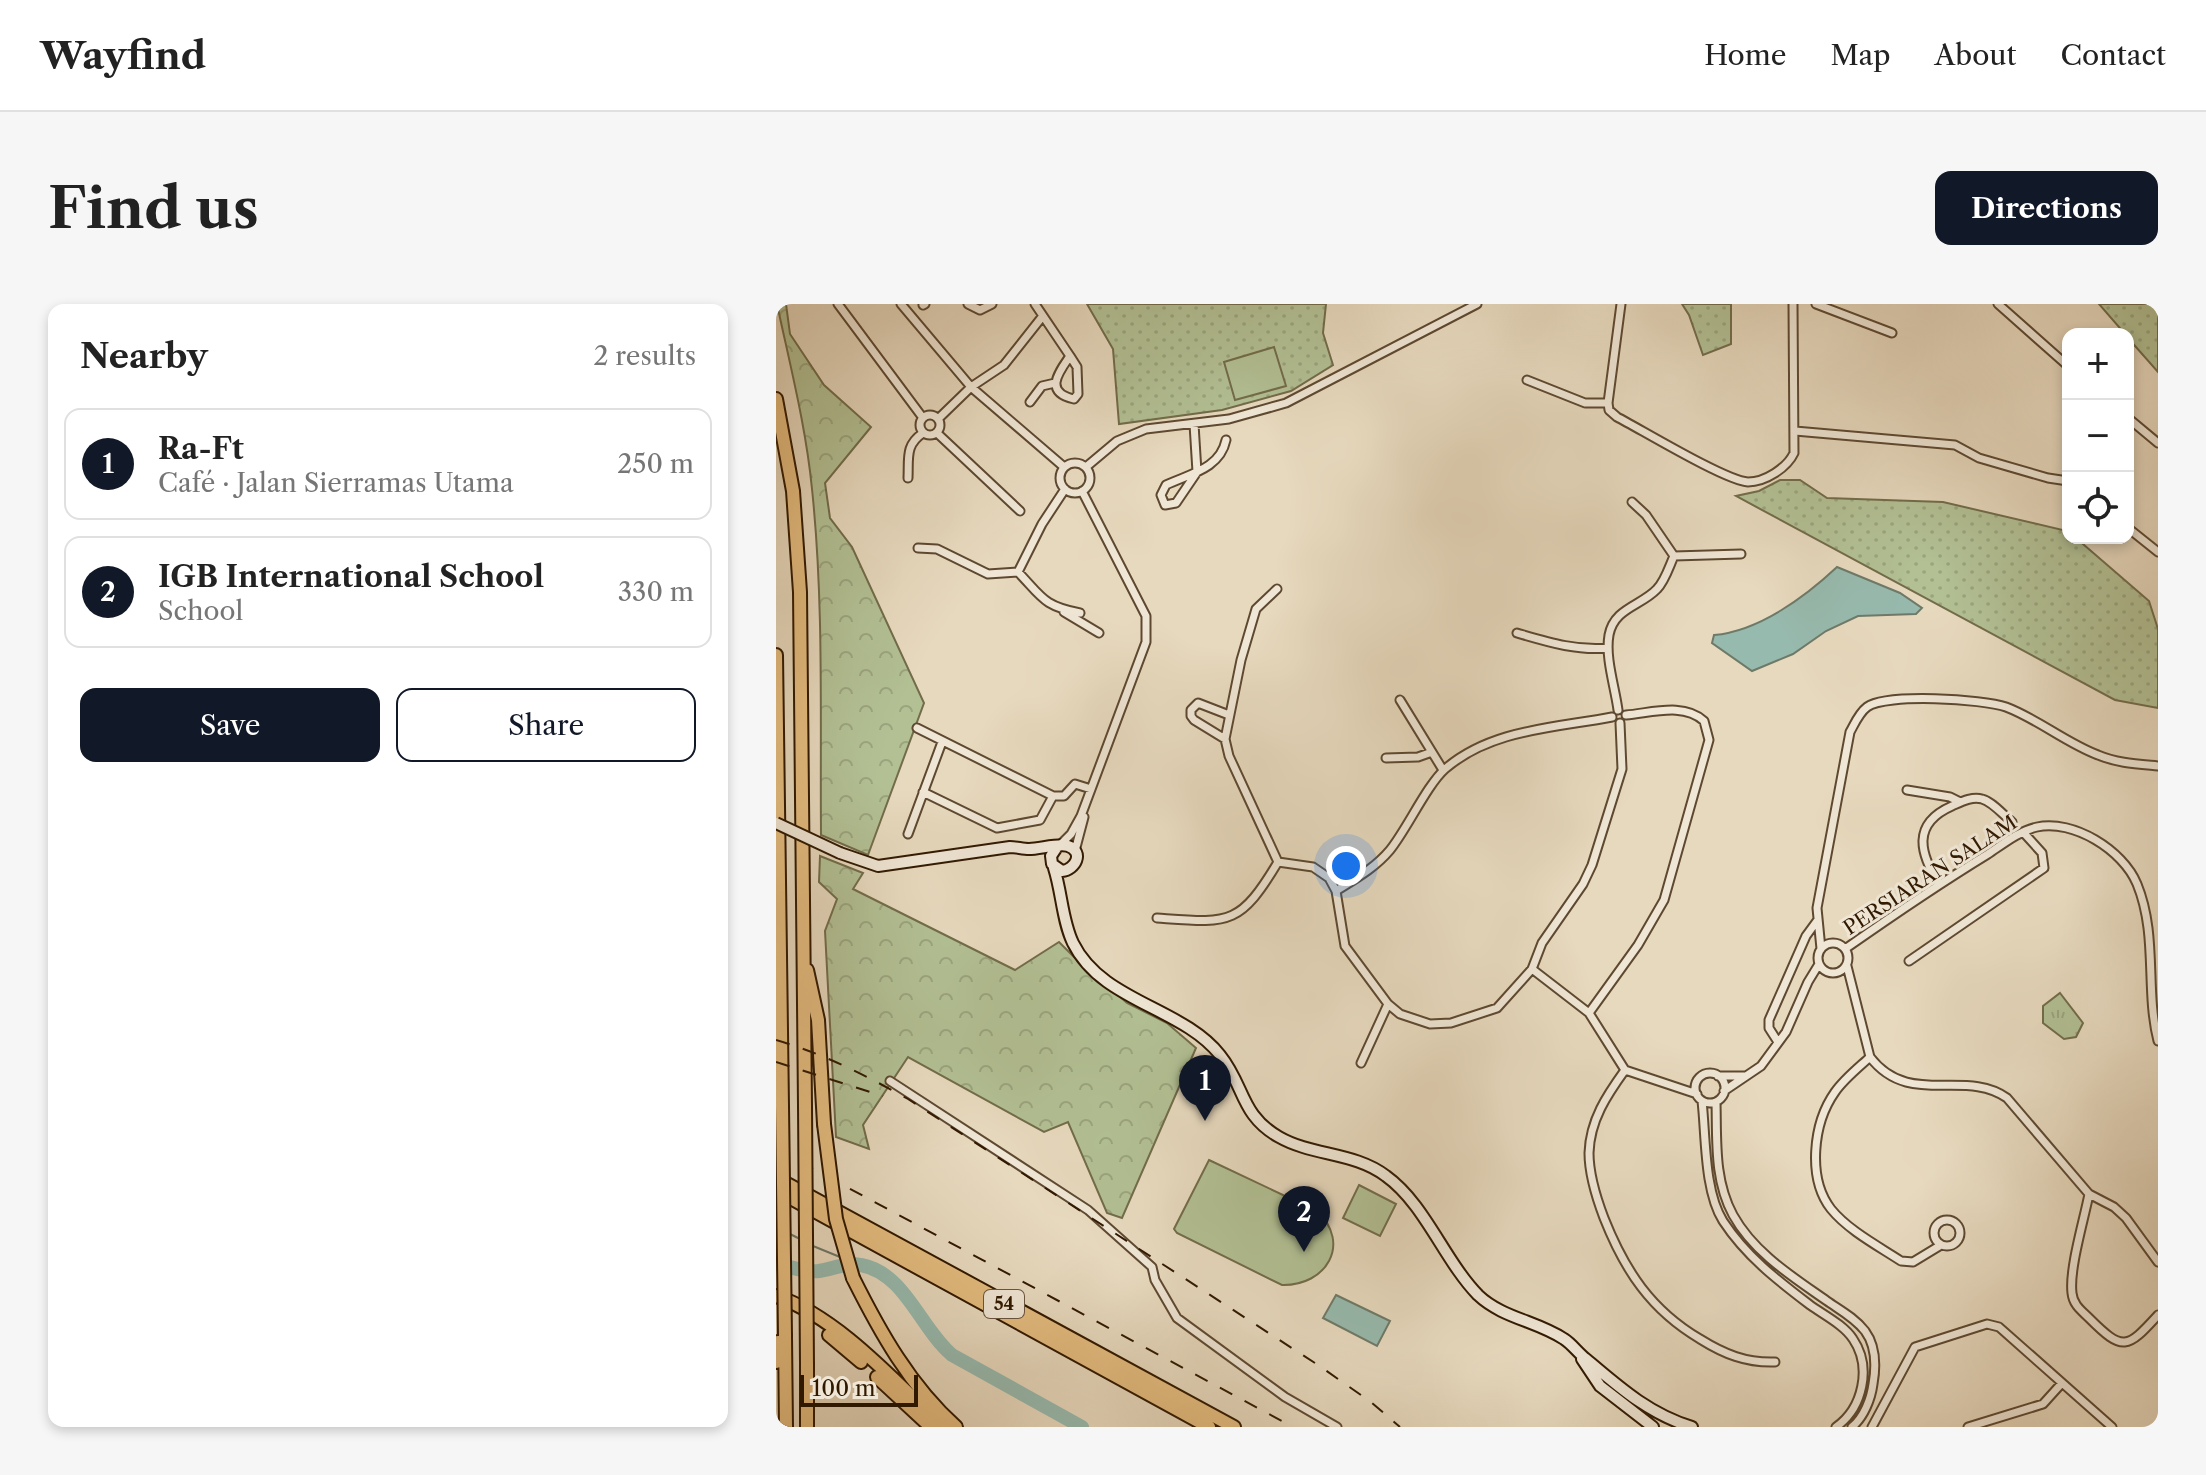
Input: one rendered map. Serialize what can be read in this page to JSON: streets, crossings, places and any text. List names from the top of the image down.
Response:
{
  "streets": {
    "highway": ["54"],
    "street": ["PERSIARAN SALAM"]
  },
  "scale_bar": "100 m",
  "page": {
    "header": "Wayfind",
    "nav": [
      "Home",
      "Map",
      "About",
      "Contact"
    ],
    "buttons": [
      "Directions",
      ["Save", "Share"]
    ],
    "title": "Find us",
    "heading": ["Nearby", "2 results"],
    "map_buttons": ["+", "−"],
    "list": [
      {
        "mark": "1",
        "name": "Ra-Ft",
        "note": "Café · Jalan Sierramas Utama",
        "value": "250 m"
      },
      {
        "mark": "2",
        "name": "IGB International School",
        "note": "School",
        "value": "330 m"
      }
    ],
    "pins": ["1", "2"],
    "scale": "100 m"
  }
}
